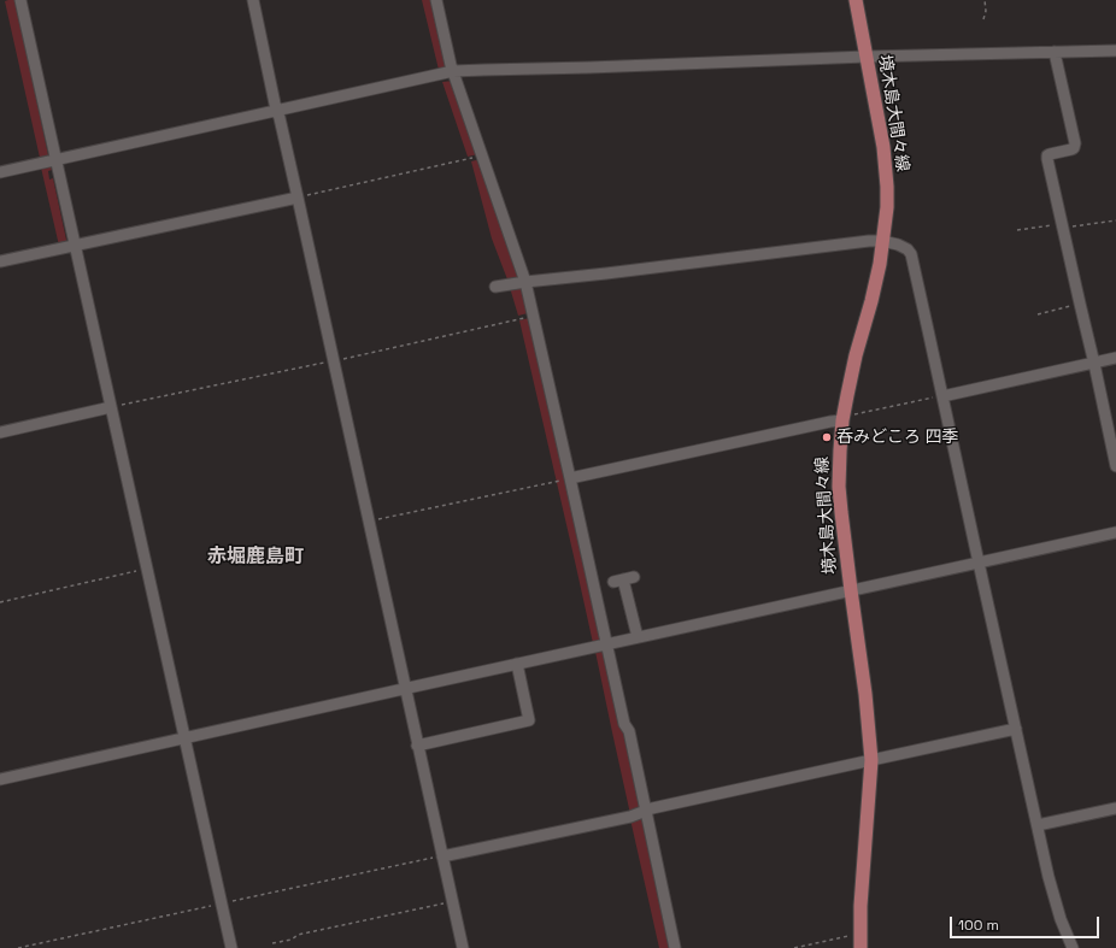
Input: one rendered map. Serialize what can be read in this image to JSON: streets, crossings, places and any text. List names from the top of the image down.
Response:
{
  "streets": {
    "main road": ["境木島大間々線"]
  },
  "districts": ["赤堀鹿島町"],
  "places": ["呑みどころ 四季"],
  "scale_bar": "100 m"
}
